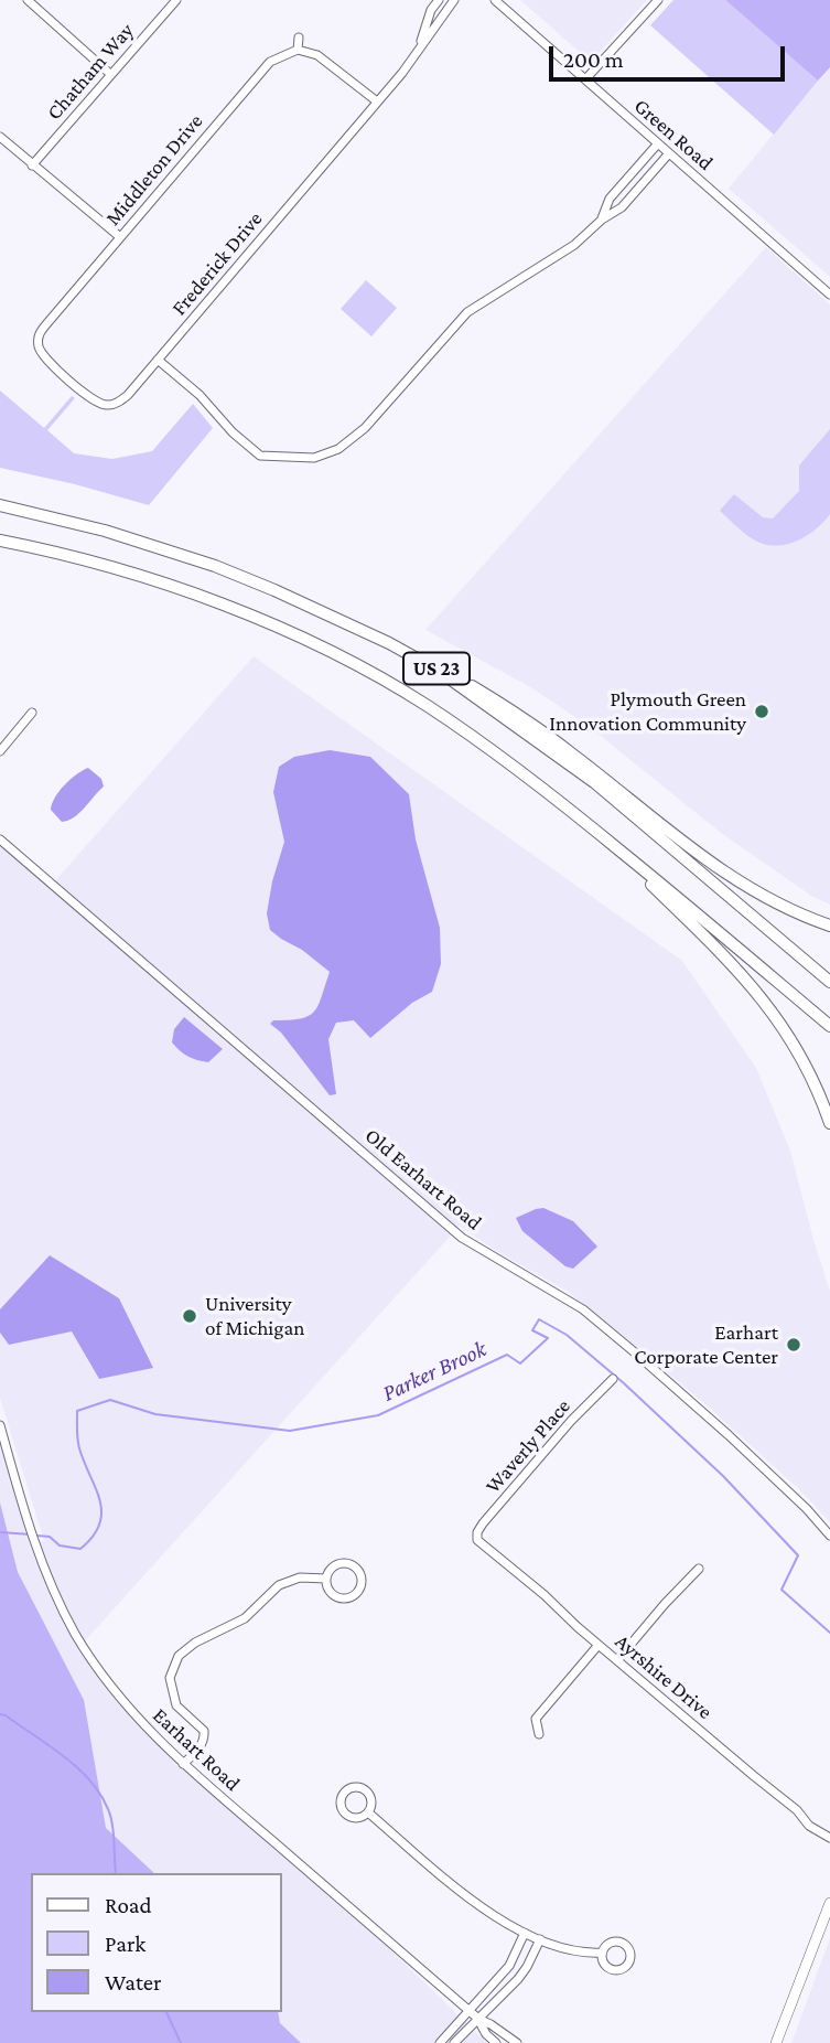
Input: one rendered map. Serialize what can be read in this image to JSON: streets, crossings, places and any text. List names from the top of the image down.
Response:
{
  "streets": {
    "highway": ["US 23"],
    "street": [
      "Chatham Way",
      "Green Road",
      "Middleton Drive",
      "Frederick Drive",
      "Old Earhart Road",
      "Waverly Place",
      "Ayrshire Drive",
      "Earhart Road"
    ]
  },
  "crossings": [
    ["Middleton Drive", "Frederick Drive"],
    ["Waverly Place", "Ayrshire Drive"]
  ],
  "water": ["Parker Brook"],
  "places": ["Plymouth Green Innovation Community", "University of Michigan", "Earhart Corporate Center"],
  "legend": ["Road", "Park", "Water"],
  "scale_bar": "200 m"
}
